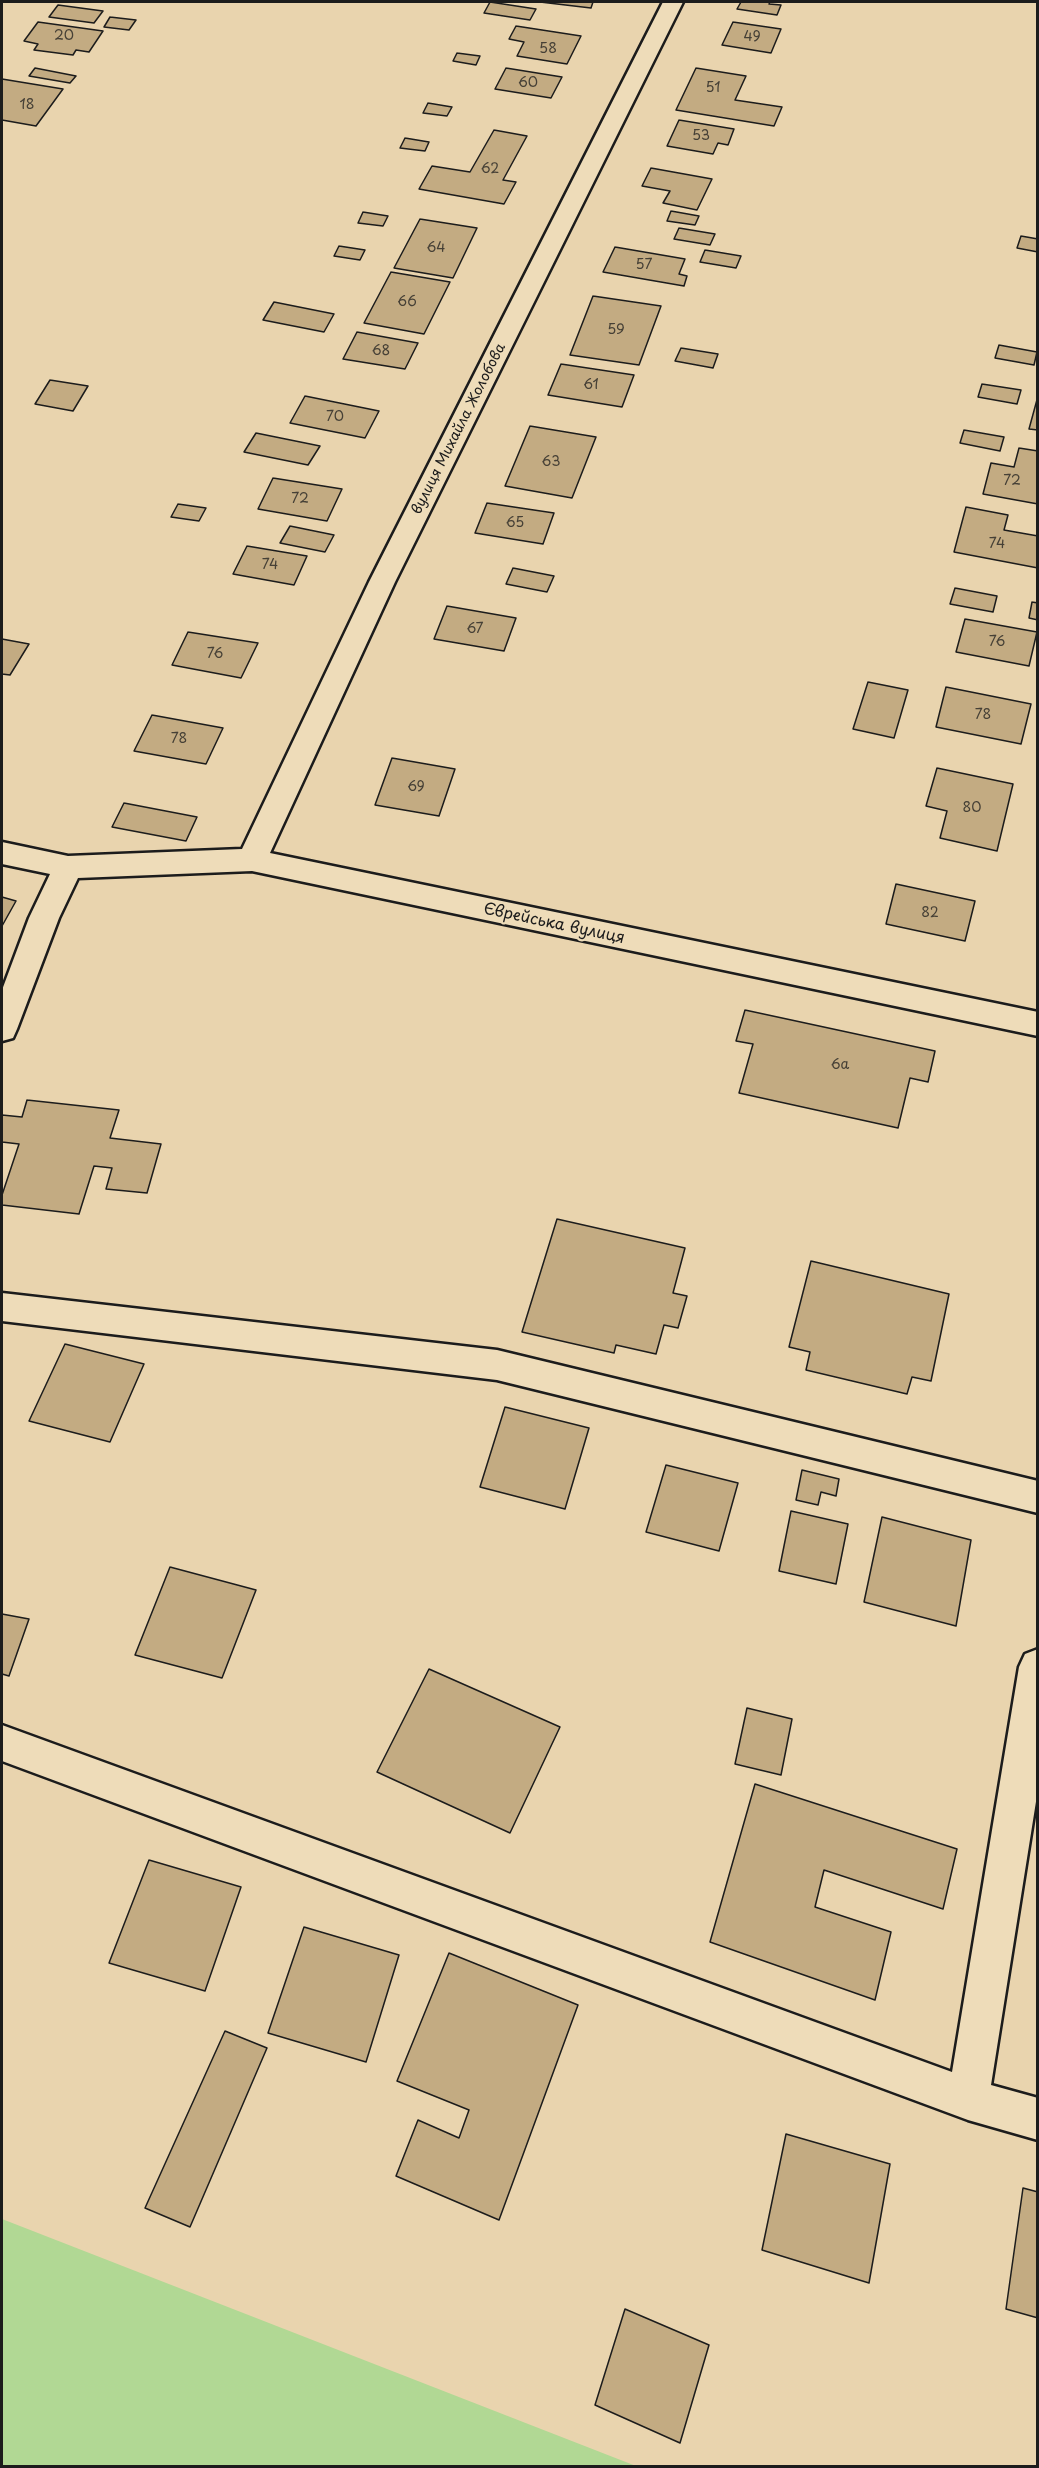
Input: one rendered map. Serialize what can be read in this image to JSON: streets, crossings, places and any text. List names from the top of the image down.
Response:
{
  "streets": {
    "street": ["вулиця Михайла Жолобова", "Єврейська вулиця"]
  },
  "crossings": [
    ["вулиця Михайла Жолобова", "Єврейська вулиця"]
  ],
  "house_numbers": [
    "20",
    "49",
    "58",
    "60",
    "51",
    "18",
    "53",
    "62",
    "64",
    "57",
    "66",
    "59",
    "68",
    "61",
    "70",
    "63",
    "72",
    "72",
    "65",
    "74",
    "74",
    "67",
    "76",
    "76",
    "78",
    "78",
    "69",
    "80",
    "82",
    "6а"
  ]
}
